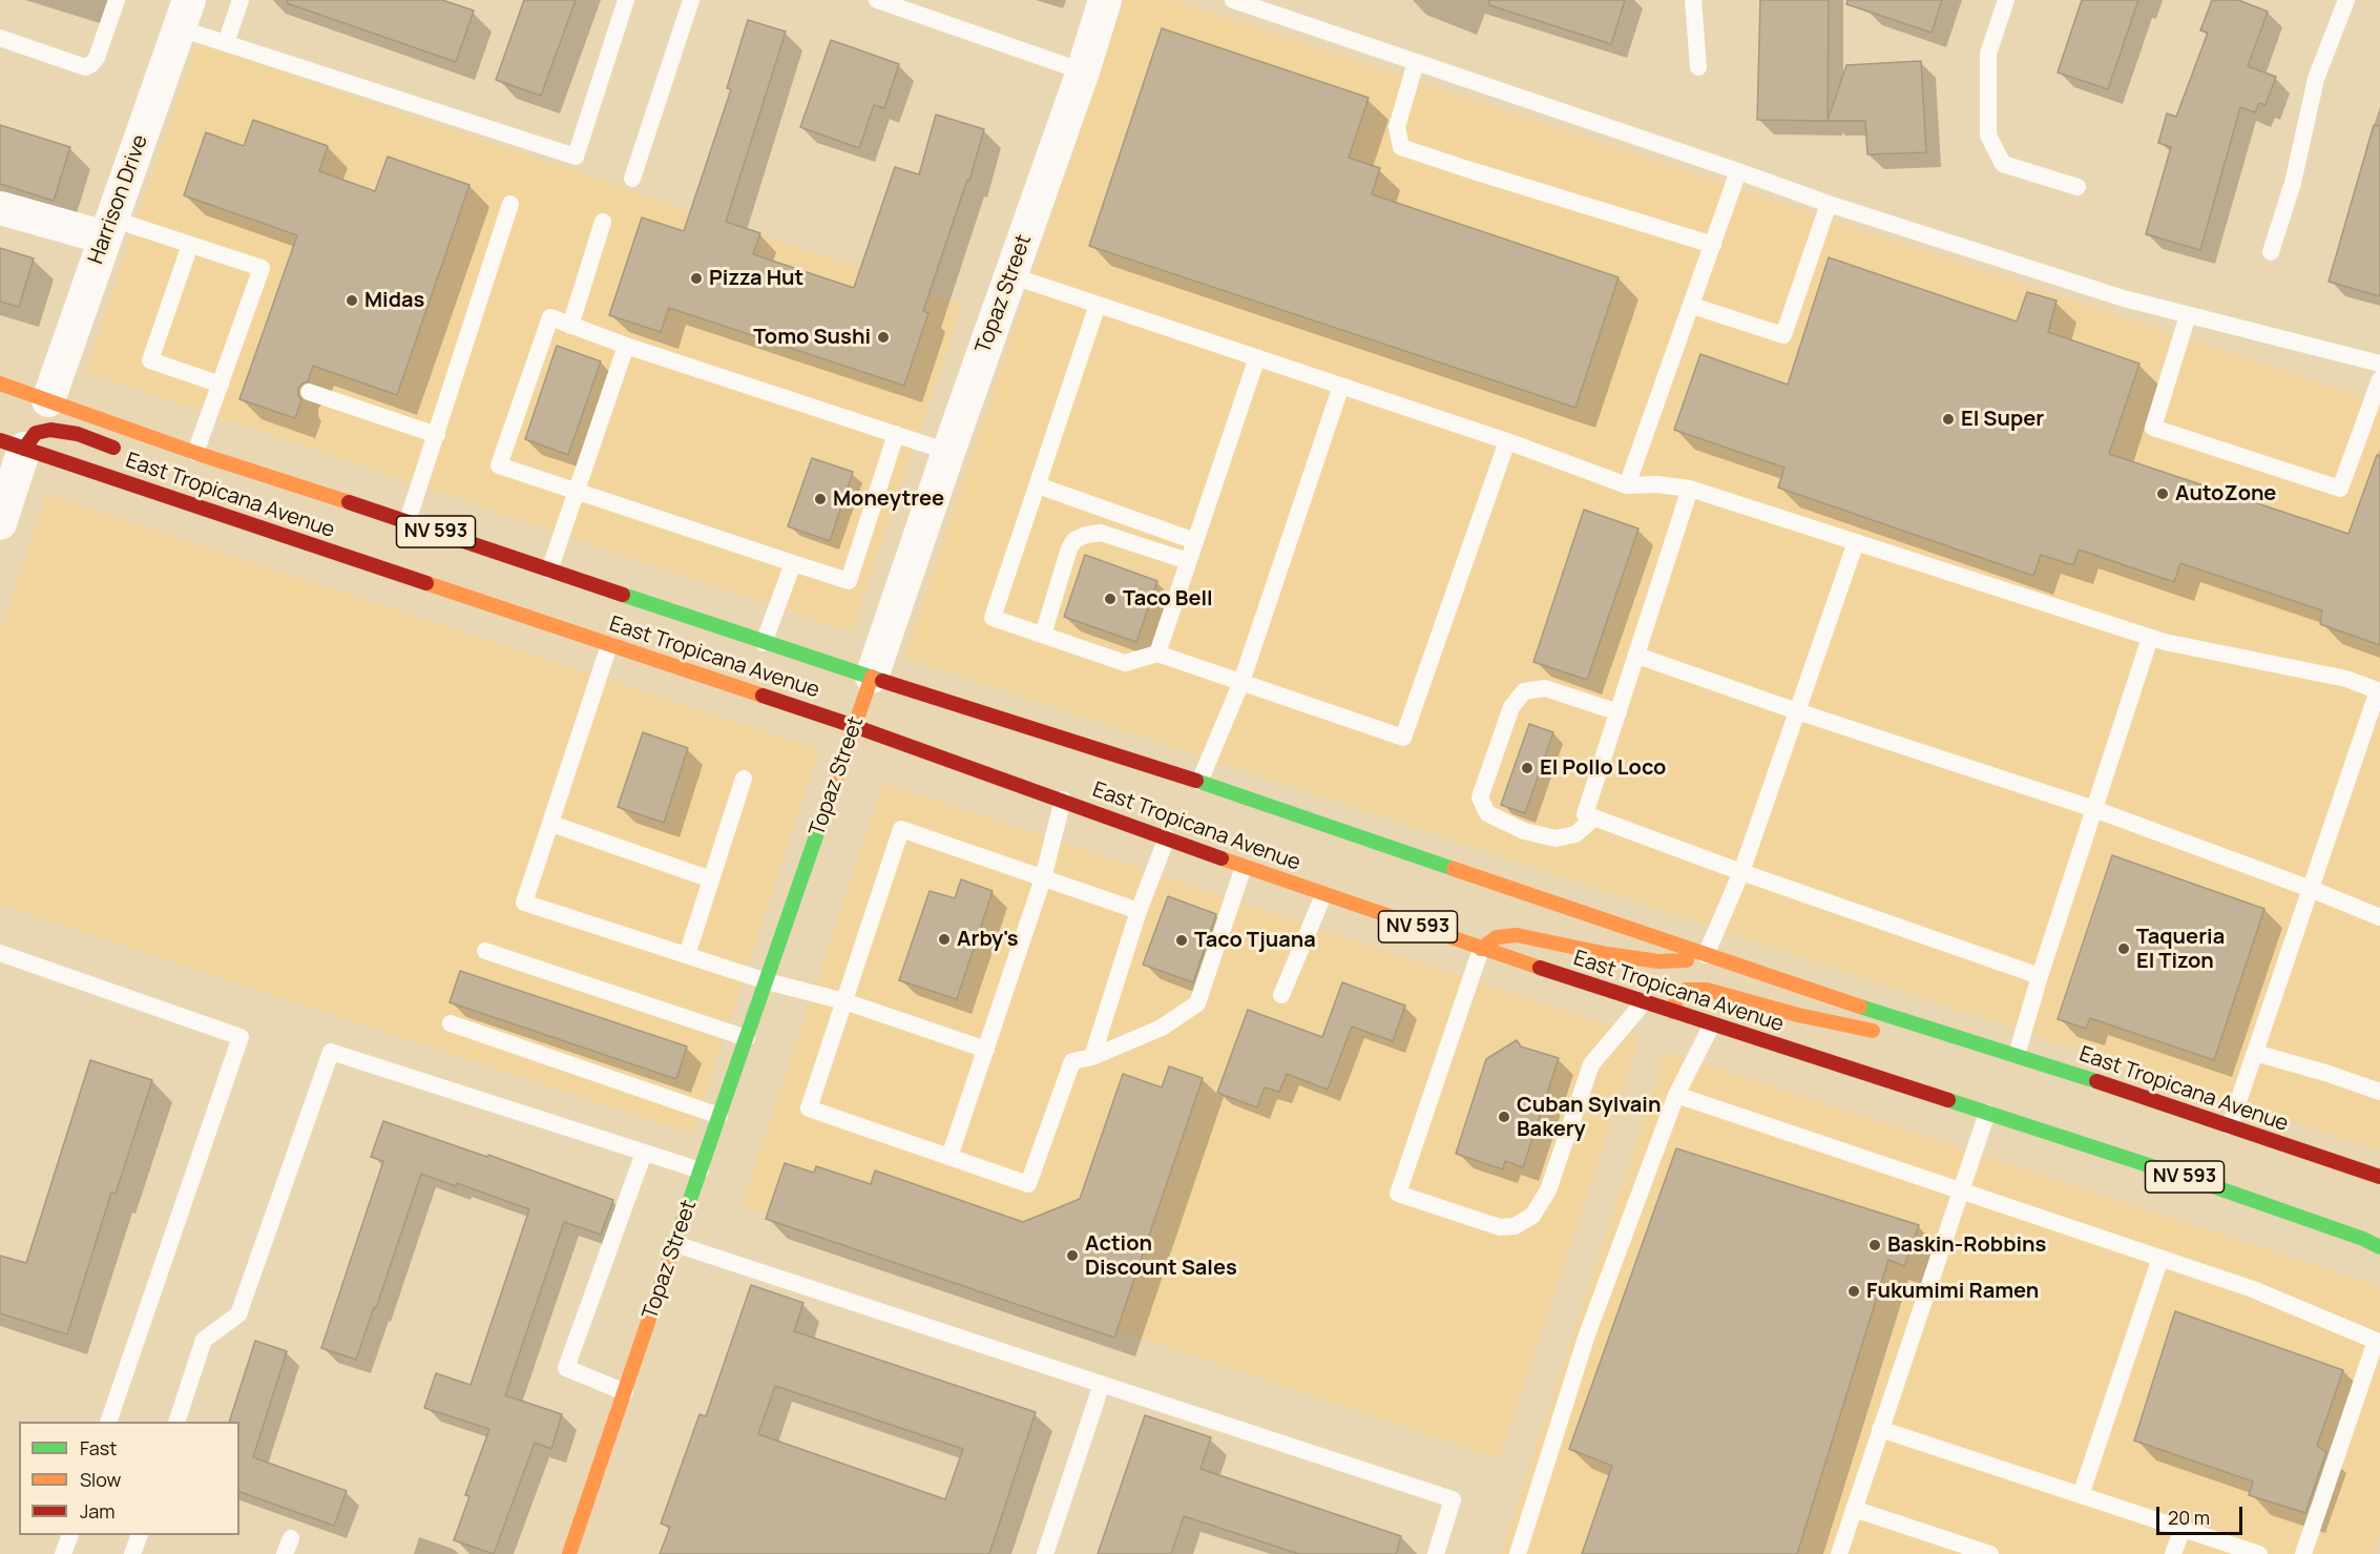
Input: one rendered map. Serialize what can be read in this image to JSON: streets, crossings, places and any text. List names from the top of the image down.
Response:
{
  "streets": {
    "main road": ["Topaz Street", "East Tropicana Avenue", "NV 593"],
    "street": ["Harrison Drive"]
  },
  "crossings": [
    ["Harrison Drive", "East Tropicana Avenue"],
    ["Topaz Street", "East Tropicana Avenue"]
  ],
  "places": [
    "Pizza Hut",
    "Midas",
    "Tomo Sushi",
    "El Super",
    "AutoZone",
    "Moneytree",
    "Taco Bell",
    "El Pollo Loco",
    "Arby's",
    "Taco Tjuana",
    "Taqueria El Tizon",
    "Cuban Sylvain Bakery",
    "Baskin-Robbins",
    "Action Discount Sales",
    "Fukumimi Ramen"
  ],
  "legend": ["Fast", "Slow", "Jam"],
  "scale_bar": "20 m"
}
